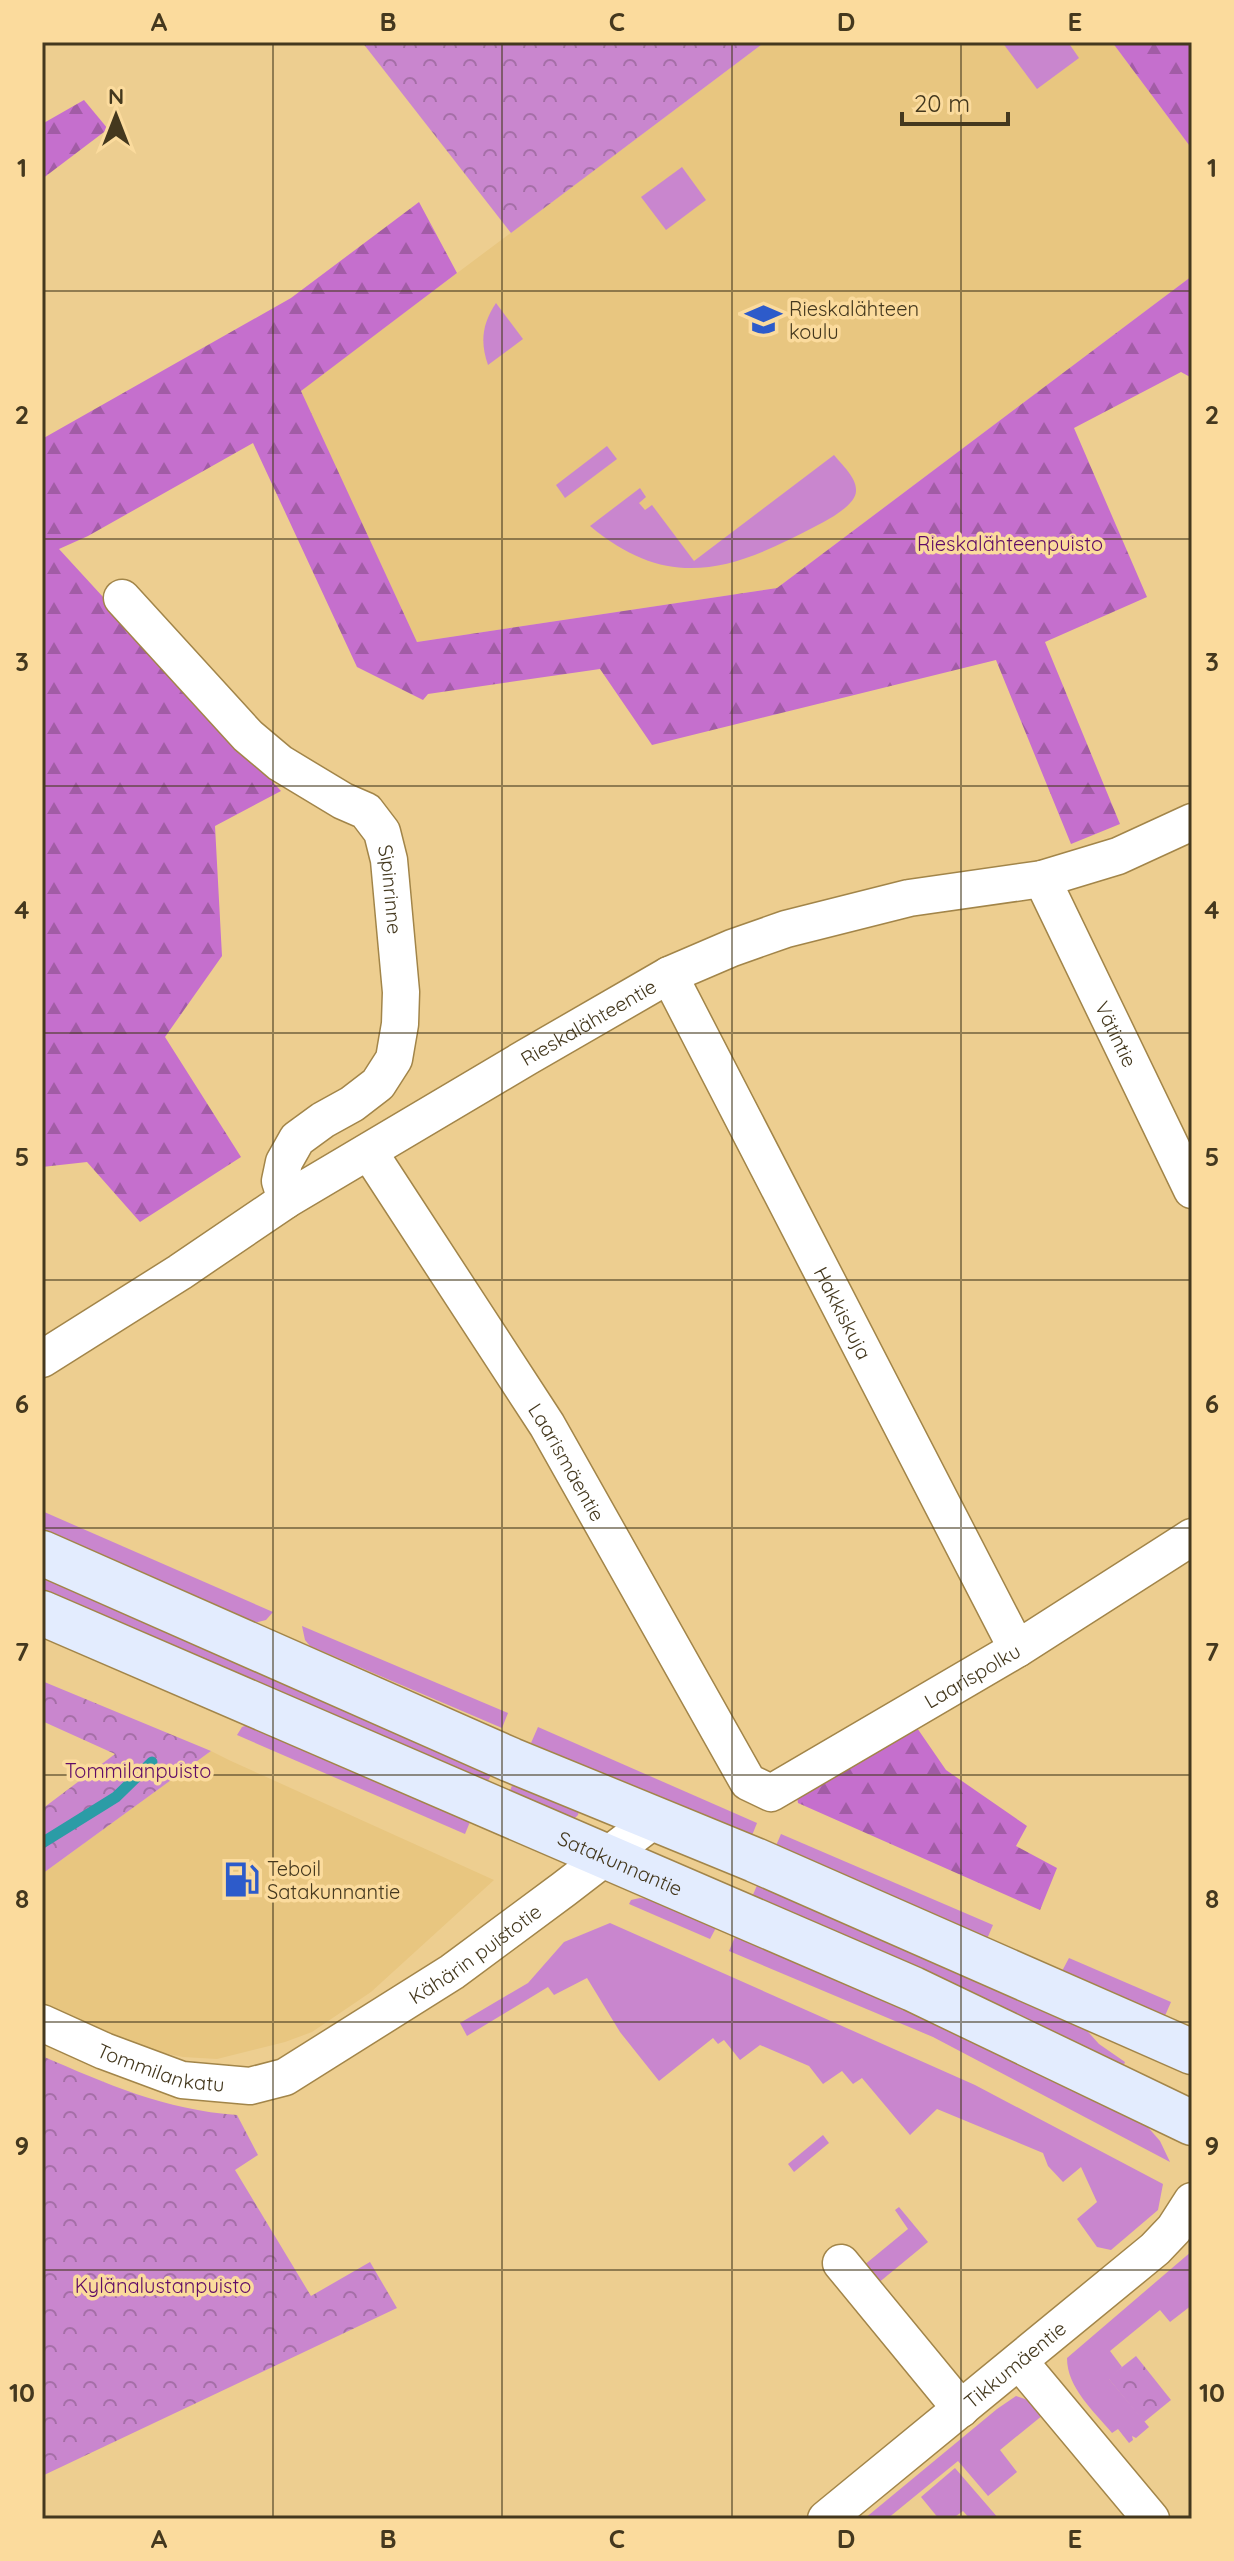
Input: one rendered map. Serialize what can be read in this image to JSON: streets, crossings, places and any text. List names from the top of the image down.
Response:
{
  "streets": {
    "main road": ["Satakunnantie"],
    "street": [
      "Sipinrinne",
      "Rieskalähteentie",
      "Vätintie",
      "Hakkiskuja",
      "Laarismäentie",
      "Laarispolku",
      "Kähärin puistotie",
      "Tommilankatu",
      "Tikkumäentie"
    ]
  },
  "crossings": [
    ["Sipinrinne", "Rieskalähteentie"],
    ["Rieskalähteentie", "Vätintie"],
    ["Rieskalähteentie", "Hakkiskuja"],
    ["Rieskalähteentie", "Laarismäentie"],
    ["Hakkiskuja", "Laarispolku"],
    ["Laarismäentie", "Laarispolku"],
    ["Satakunnantie", "Kähärin puistotie"],
    ["Kähärin puistotie", "Tommilankatu"]
  ],
  "parks": ["Rieskalähteenpuisto", "Tommilanpuisto", "Kylänalustanpuisto"],
  "places": {
    "school or university": ["Rieskalähteen koulu"],
    "fuel station": ["Teboil Satakunnantie"]
  },
  "scale_bar": "20 m",
  "north": "top",
  "grid": {
    "columns": [
      "A",
      "B",
      "C",
      "D",
      "E"
    ],
    "rows": [
      "1",
      "2",
      "3",
      "4",
      "5",
      "6",
      "7",
      "8",
      "9",
      "10"
    ]
  }
}
